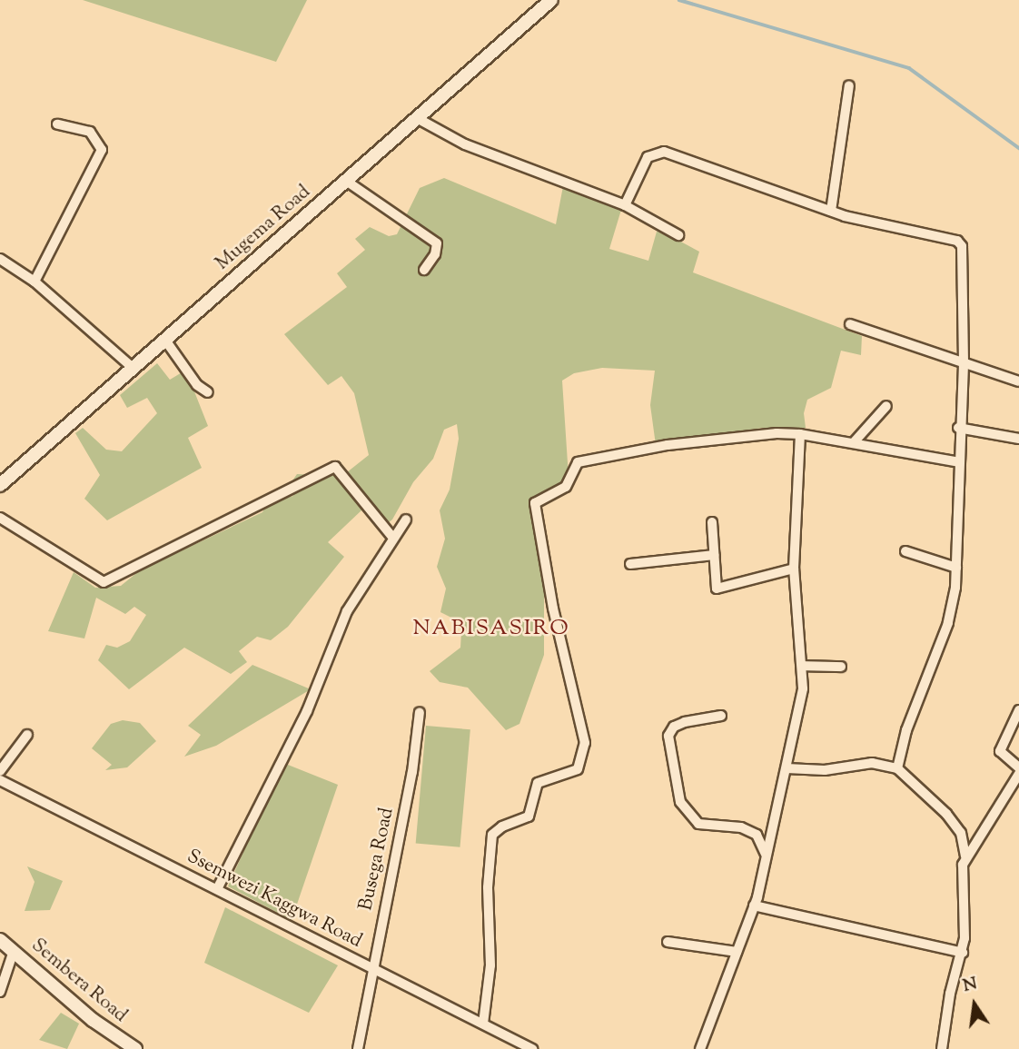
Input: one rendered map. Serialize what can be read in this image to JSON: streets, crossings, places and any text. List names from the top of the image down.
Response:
{
  "streets": {
    "street": [
      "Mugema Road",
      "Busega Road",
      "Ssemwezi Kaggwa Road",
      "Sembera Road"
    ]
  },
  "crossings": [
    ["Busega Road", "Ssemwezi Kaggwa Road"]
  ],
  "districts": ["NABISASIRO"],
  "north": "top"
}
